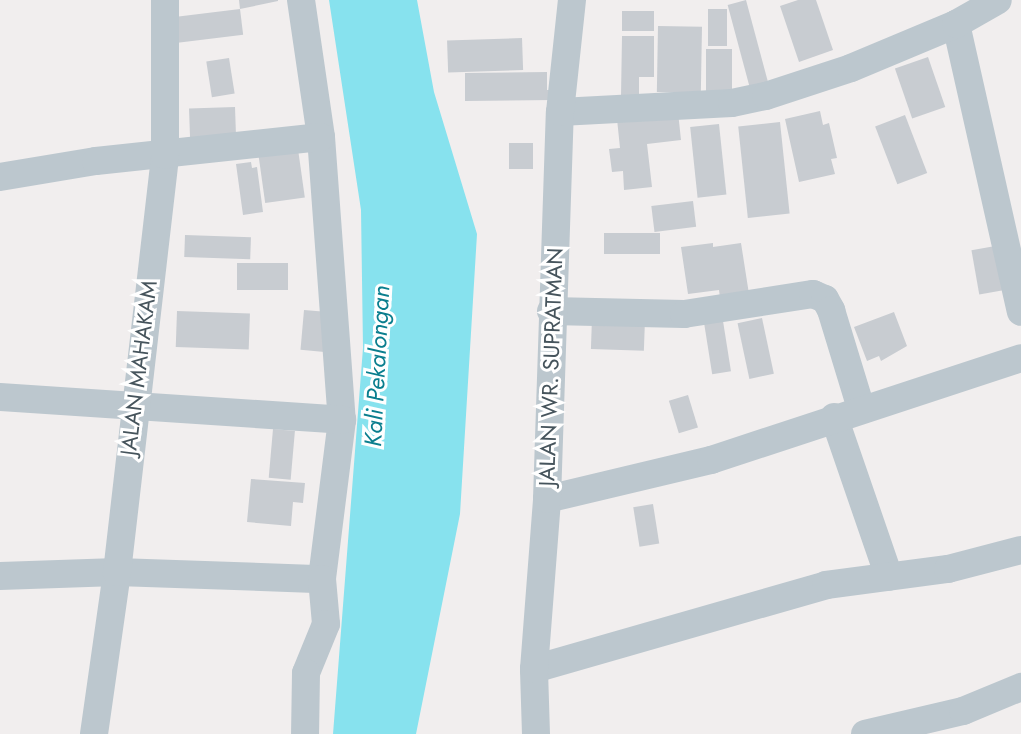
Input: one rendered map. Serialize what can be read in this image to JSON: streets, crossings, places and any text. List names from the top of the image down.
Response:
{
  "streets": {
    "street": ["JALAN WR. SUPRATMAN", "JALAN MAHAKAM"]
  },
  "water": ["Kali Pekalongan"]
}
